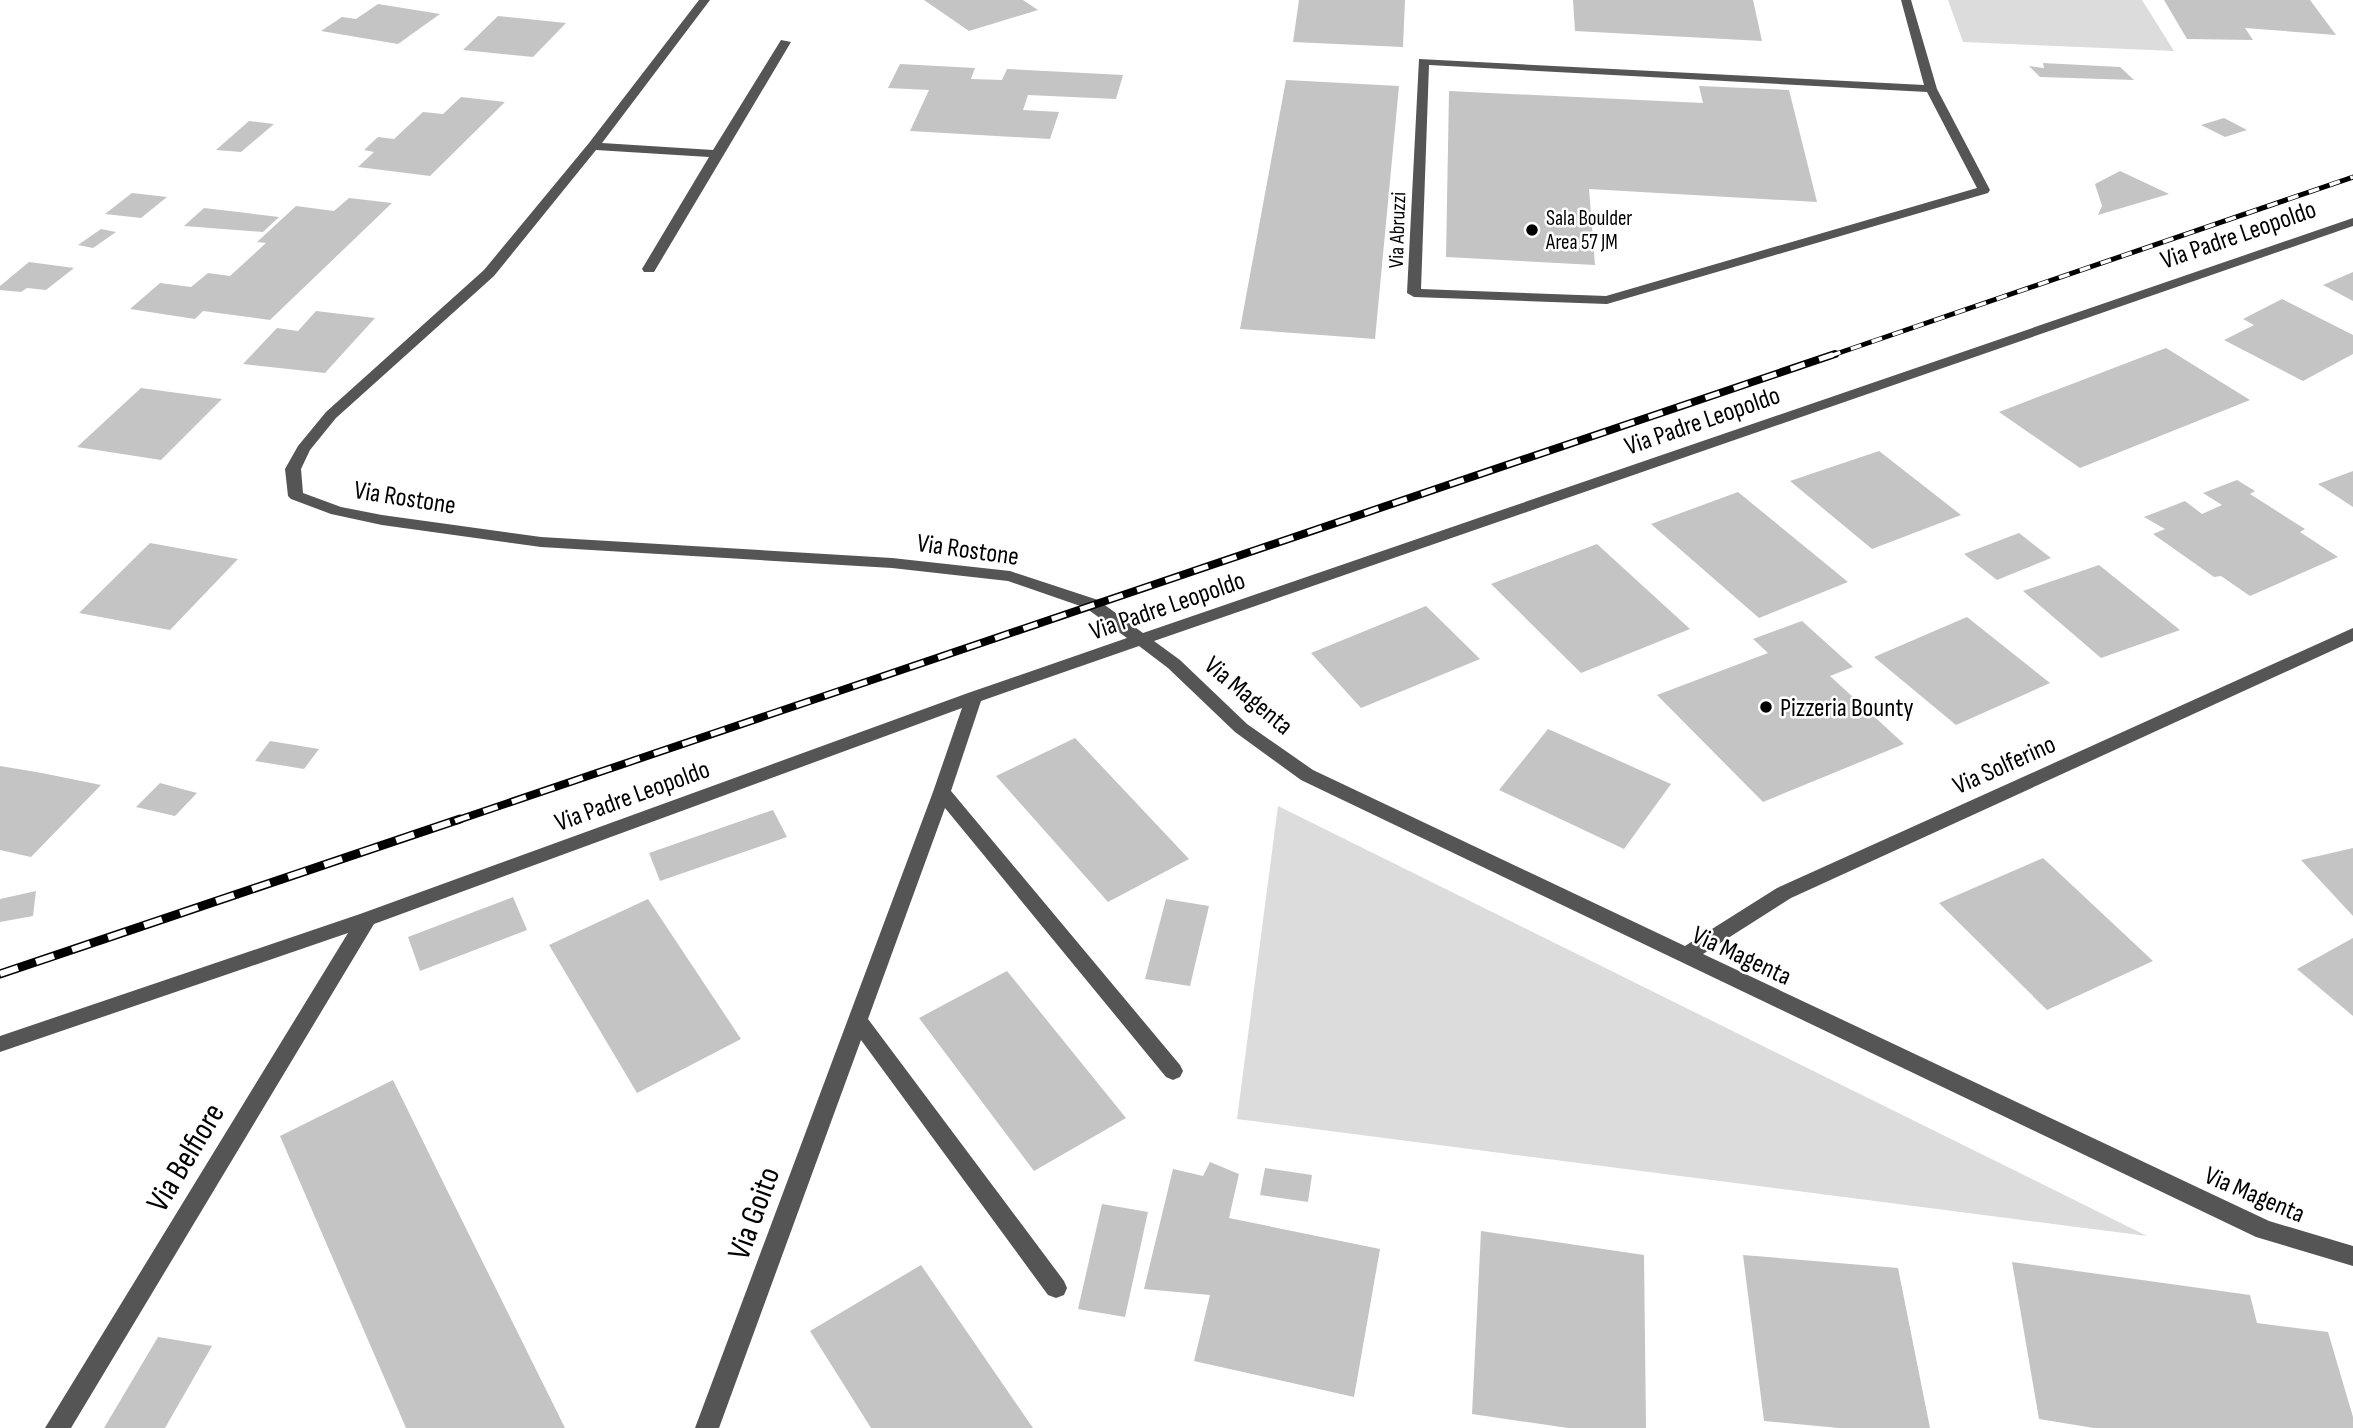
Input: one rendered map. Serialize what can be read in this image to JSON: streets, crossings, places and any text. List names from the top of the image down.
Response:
{
  "streets": {
    "street": [
      "Via Abruzzi",
      "Via Padre Leopoldo",
      "Via Rostone",
      "Via Magenta",
      "Via Solferino",
      "Via Belfiore",
      "Via Goito"
    ]
  },
  "crossings": [
    ["Via Padre Leopoldo", "Via Rostone"],
    ["Via Padre Leopoldo", "Via Magenta"],
    ["Via Padre Leopoldo", "Via Belfiore"],
    ["Via Padre Leopoldo", "Via Goito"],
    ["Via Rostone", "Via Magenta"],
    ["Via Magenta", "Via Solferino"]
  ],
  "places": ["Sala Boulder Area 57 JM", "Pizzeria Bounty"]
}
